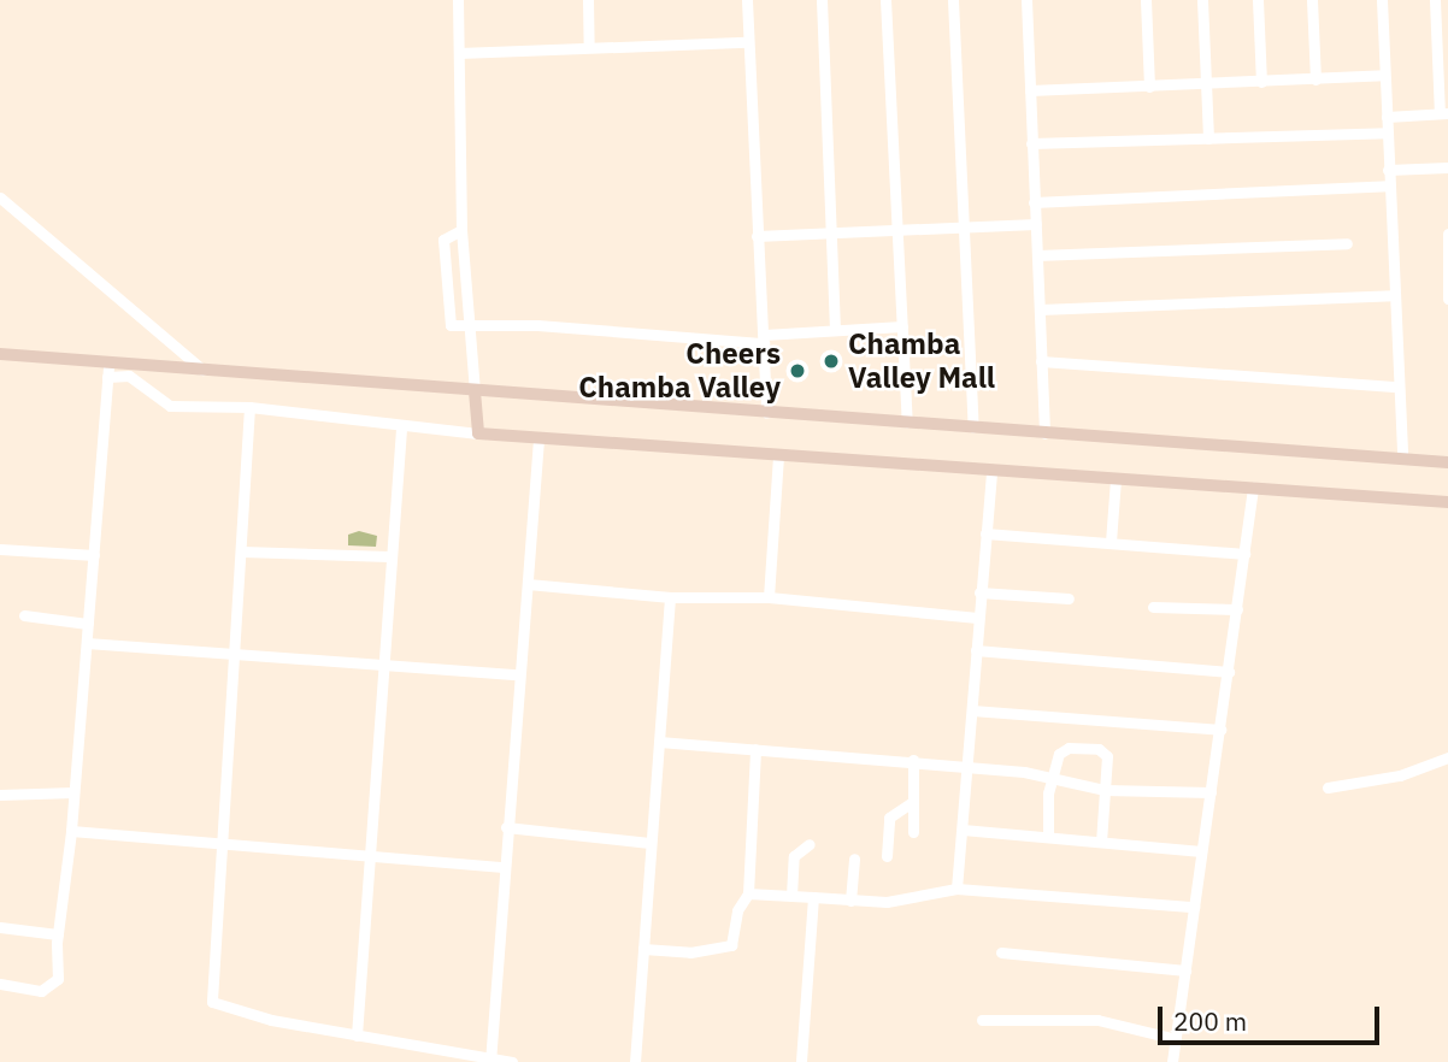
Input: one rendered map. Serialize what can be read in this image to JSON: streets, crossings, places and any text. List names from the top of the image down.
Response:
{
  "places": ["Chamba Valley Mall", "Cheers Chamba Valley"],
  "scale_bar": "200 m"
}
